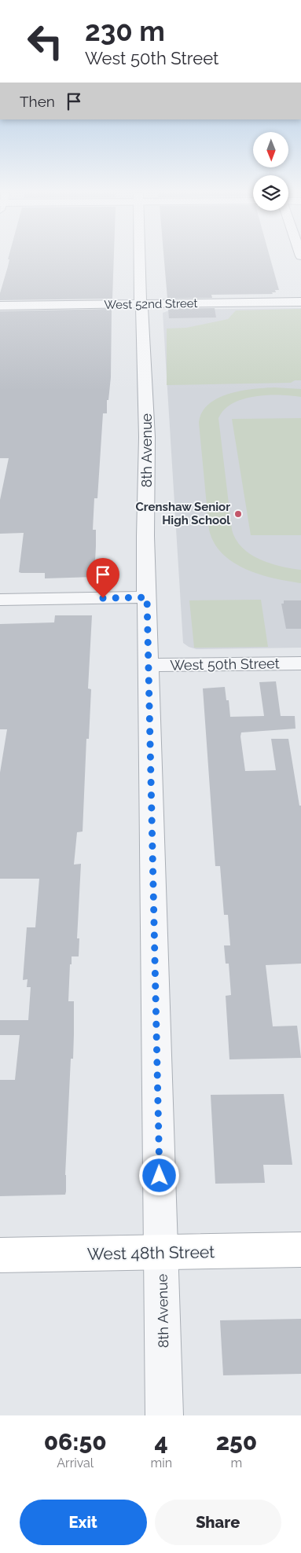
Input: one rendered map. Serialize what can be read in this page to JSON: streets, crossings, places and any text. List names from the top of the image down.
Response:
{
  "streets": {
    "street": [
      "West 52nd Street",
      "8th Avenue",
      "West 50th Street",
      "West 48th Street"
    ]
  },
  "crossings": [
    ["West 52nd Street", "8th Avenue"],
    ["8th Avenue", "West 50th Street"],
    ["8th Avenue", "West 48th Street"]
  ],
  "places": ["Crenshaw Senior High School"],
  "north": "bottom",
  "page": {
    "turn": ["230 m", "West 50th Street"],
    "then": "Then",
    "eta": [
      "06:50",
      "Arrival",
      "4",
      "min",
      "250",
      "m"
    ],
    "buttons": ["Exit", "Share"]
  }
}
